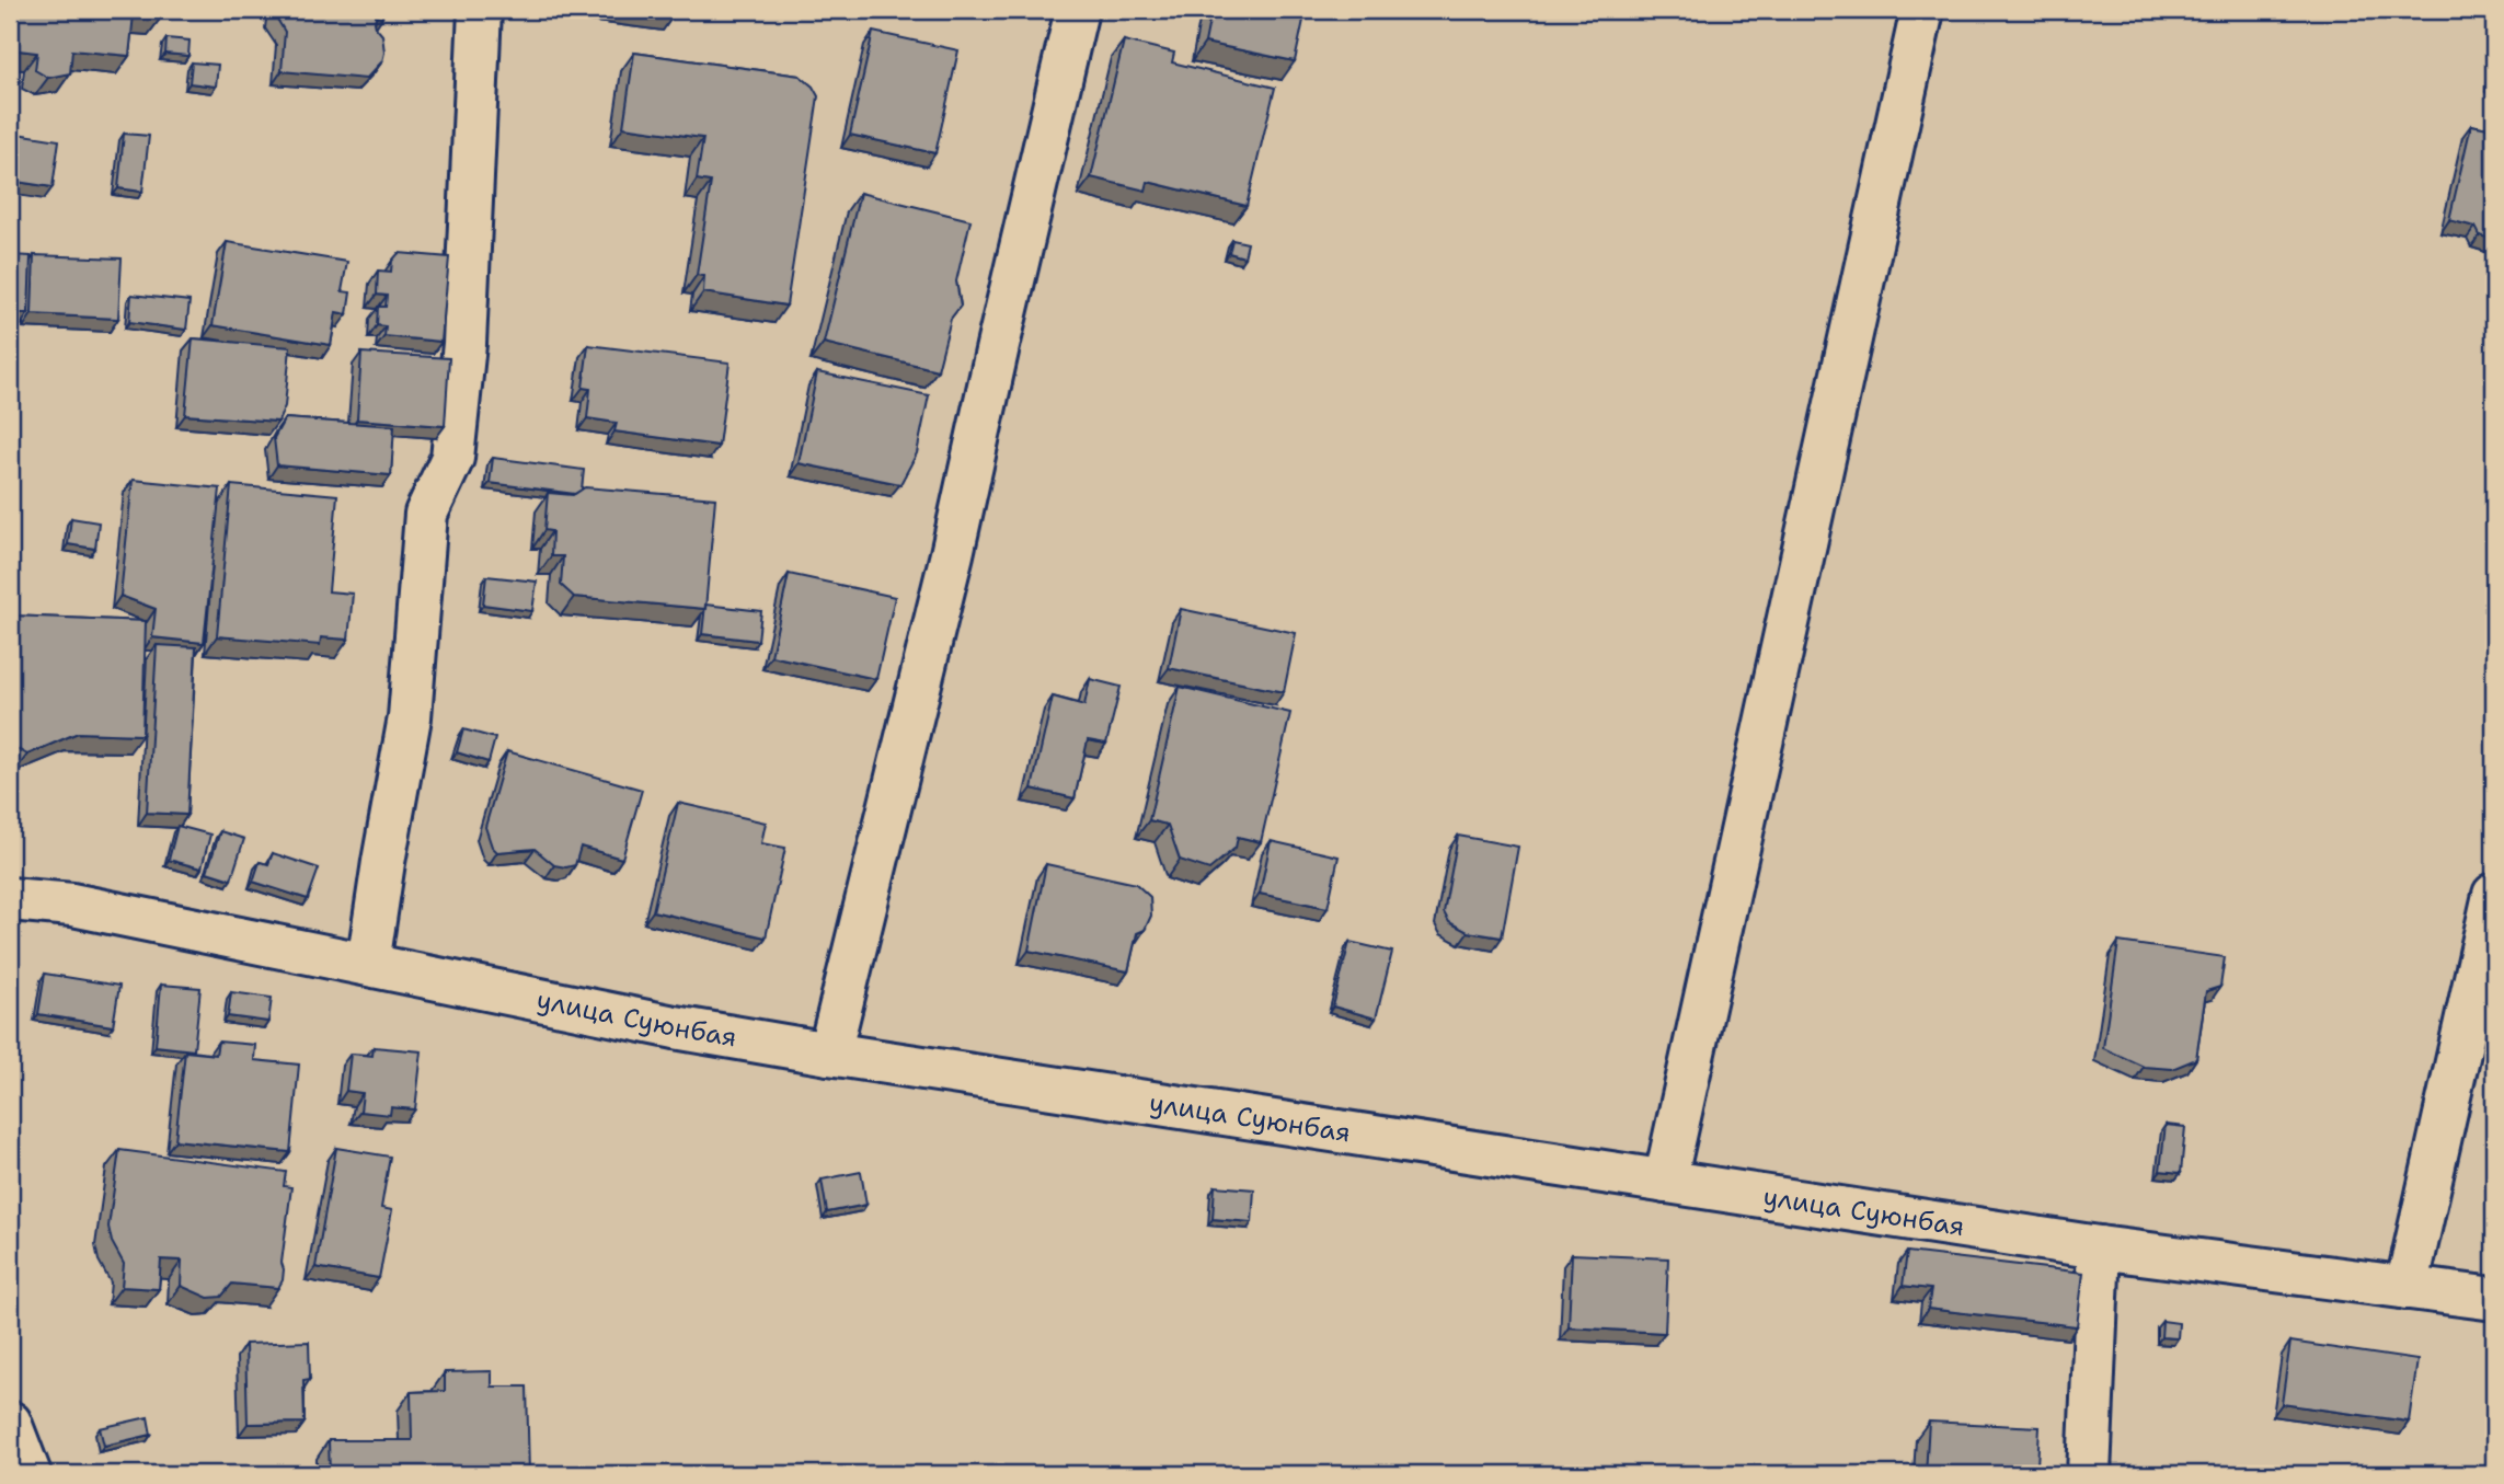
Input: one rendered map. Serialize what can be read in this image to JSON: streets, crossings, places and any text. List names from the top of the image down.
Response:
{
  "streets": {
    "street": ["улица Суюнбая"]
  }
}
